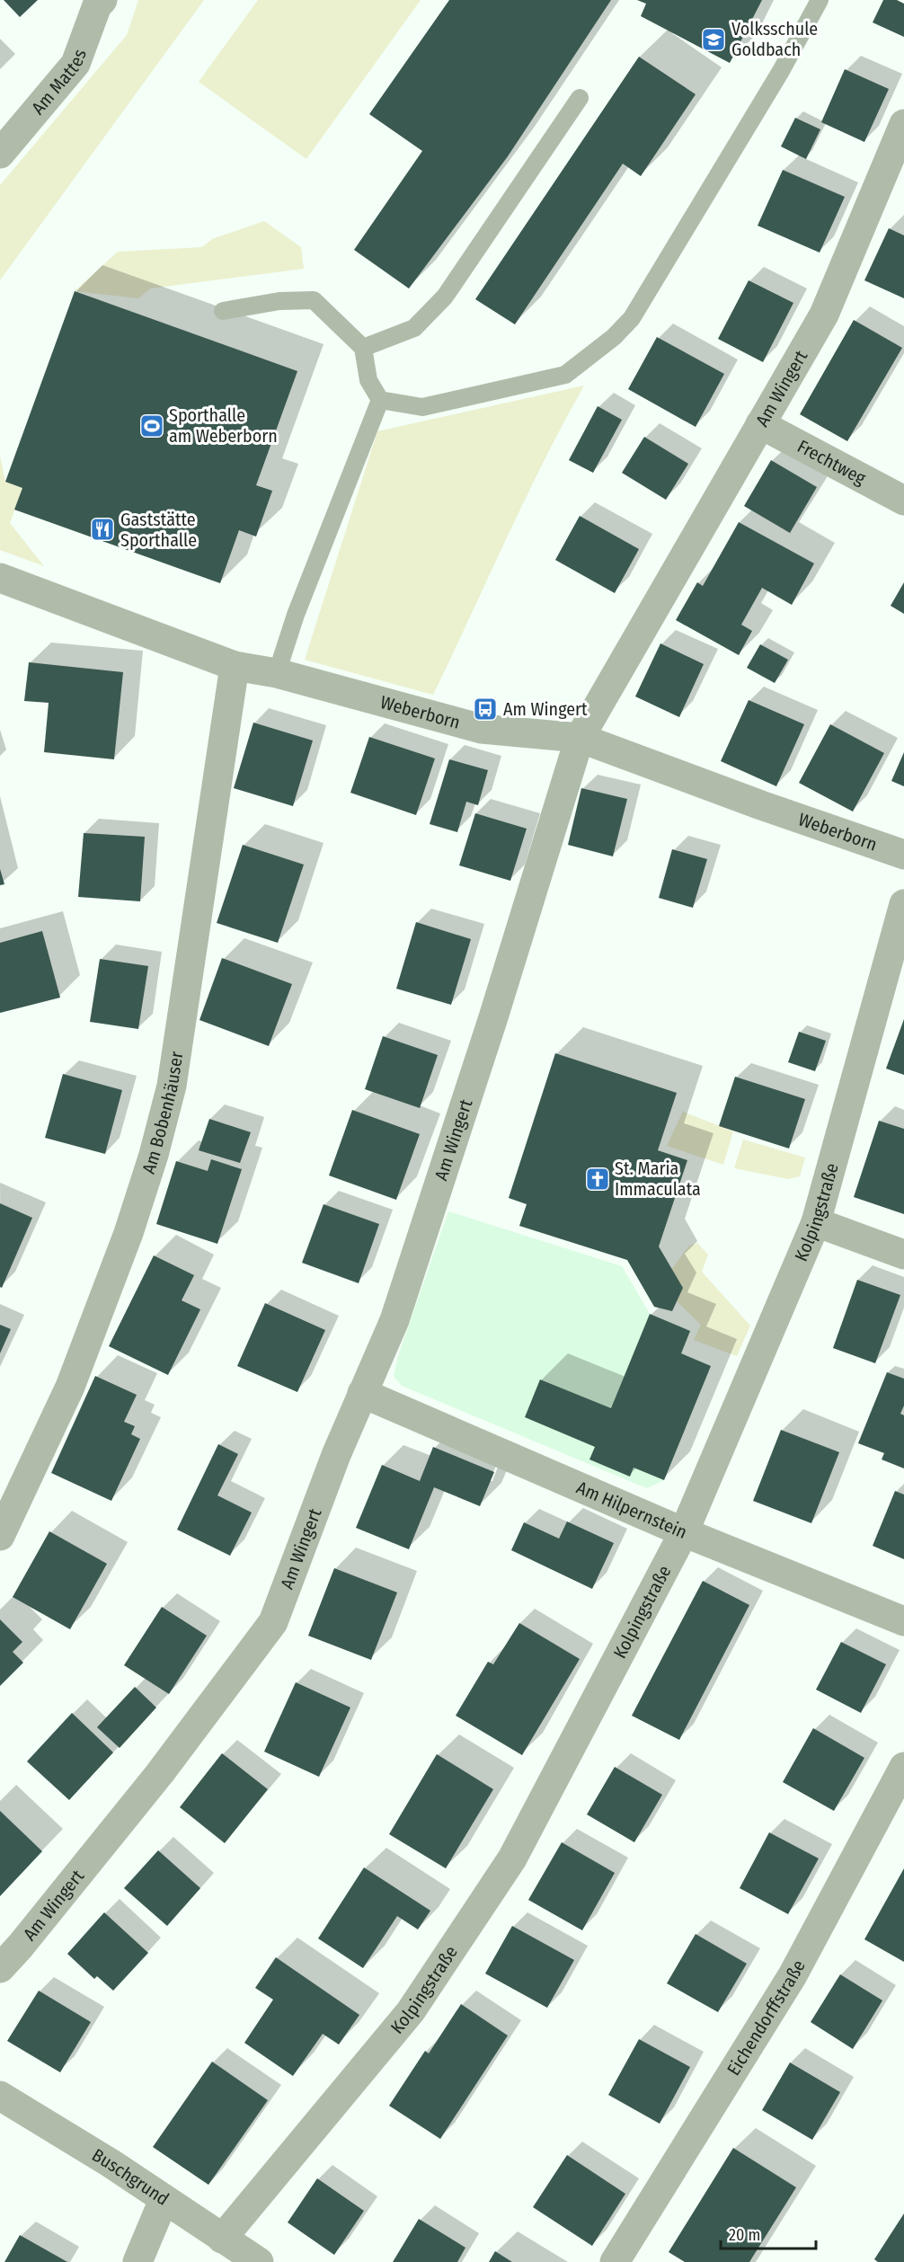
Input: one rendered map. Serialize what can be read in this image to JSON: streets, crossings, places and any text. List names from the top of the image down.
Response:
{
  "streets": {
    "street": [
      "Am Mattes",
      "Am Wingert",
      "Frechtweg",
      "Weberborn",
      "Am Bobenhäuser",
      "Kolpingstraße",
      "Am Hilpernstein",
      "Eichendorffstraße",
      "Buschgrund"
    ]
  },
  "crossings": [
    ["Am Wingert", "Frechtweg"],
    ["Am Wingert", "Weberborn"],
    ["Am Wingert", "Am Hilpernstein"],
    ["Weberborn", "Am Bobenhäuser"],
    ["Kolpingstraße", "Am Hilpernstein"],
    ["Kolpingstraße", "Buschgrund"]
  ],
  "places": {
    "school or university": ["Volksschule Goldbach"],
    "sports": ["Sporthalle am Weberborn"],
    "restaurant": ["Gaststätte Sporthalle"],
    "bus stop": ["Am Wingert"],
    "church": ["St. Maria Immaculata"]
  },
  "scale_bar": "20 m"
}
